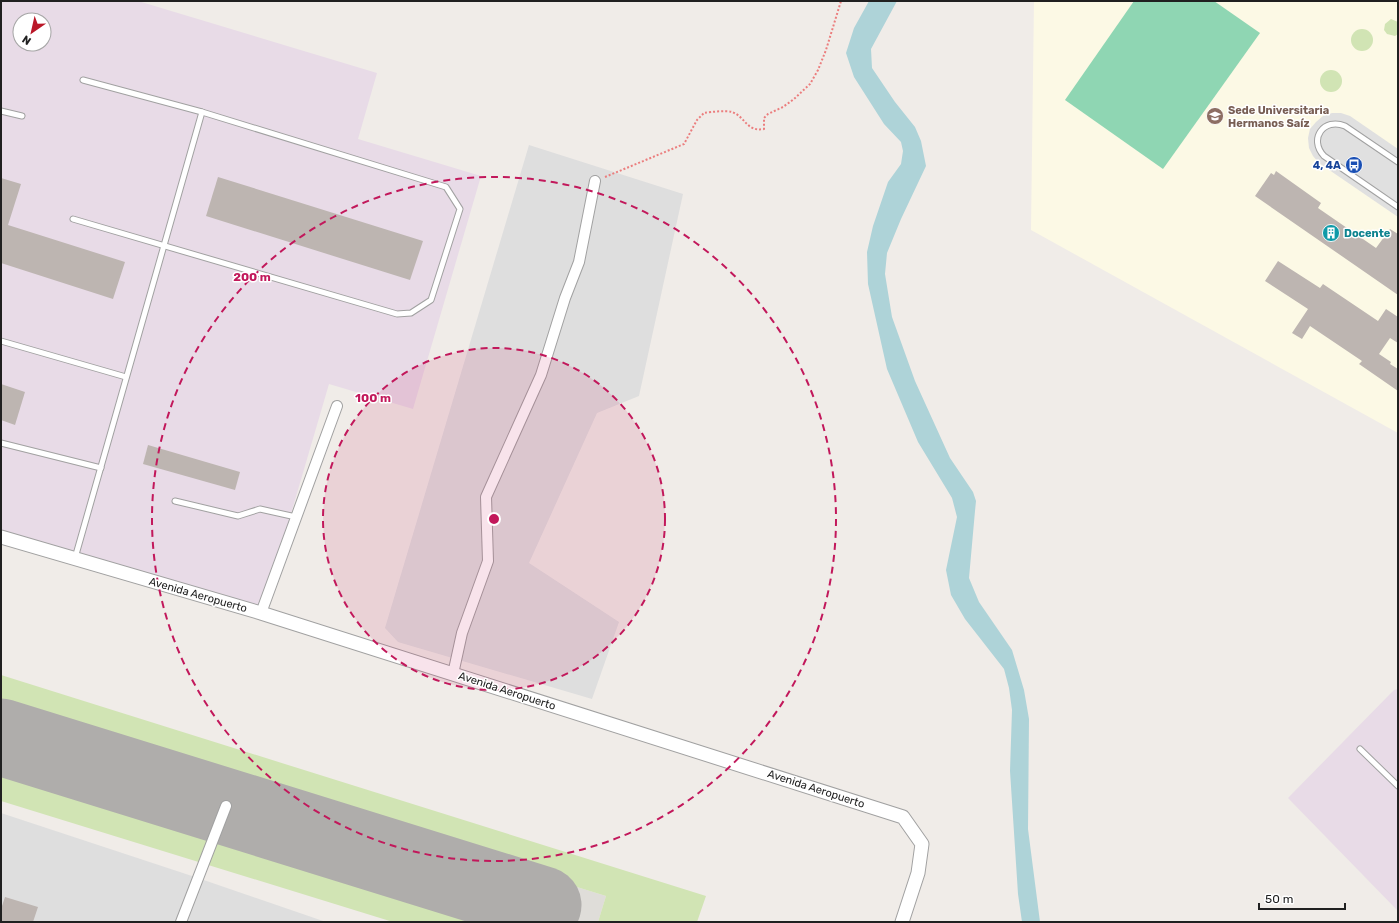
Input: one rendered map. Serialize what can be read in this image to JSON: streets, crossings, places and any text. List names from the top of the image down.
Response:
{
  "streets": {
    "street": ["Avenida Aeropuerto"]
  },
  "places": {
    "school or university": ["Sede Universitaria Hermanos Saíz"],
    "bus stop": ["4, 4A"],
    "building": ["Docente"]
  },
  "scale_bar": "50 m",
  "north": "bottom left",
  "rings": ["200 m", "100 m"]
}
